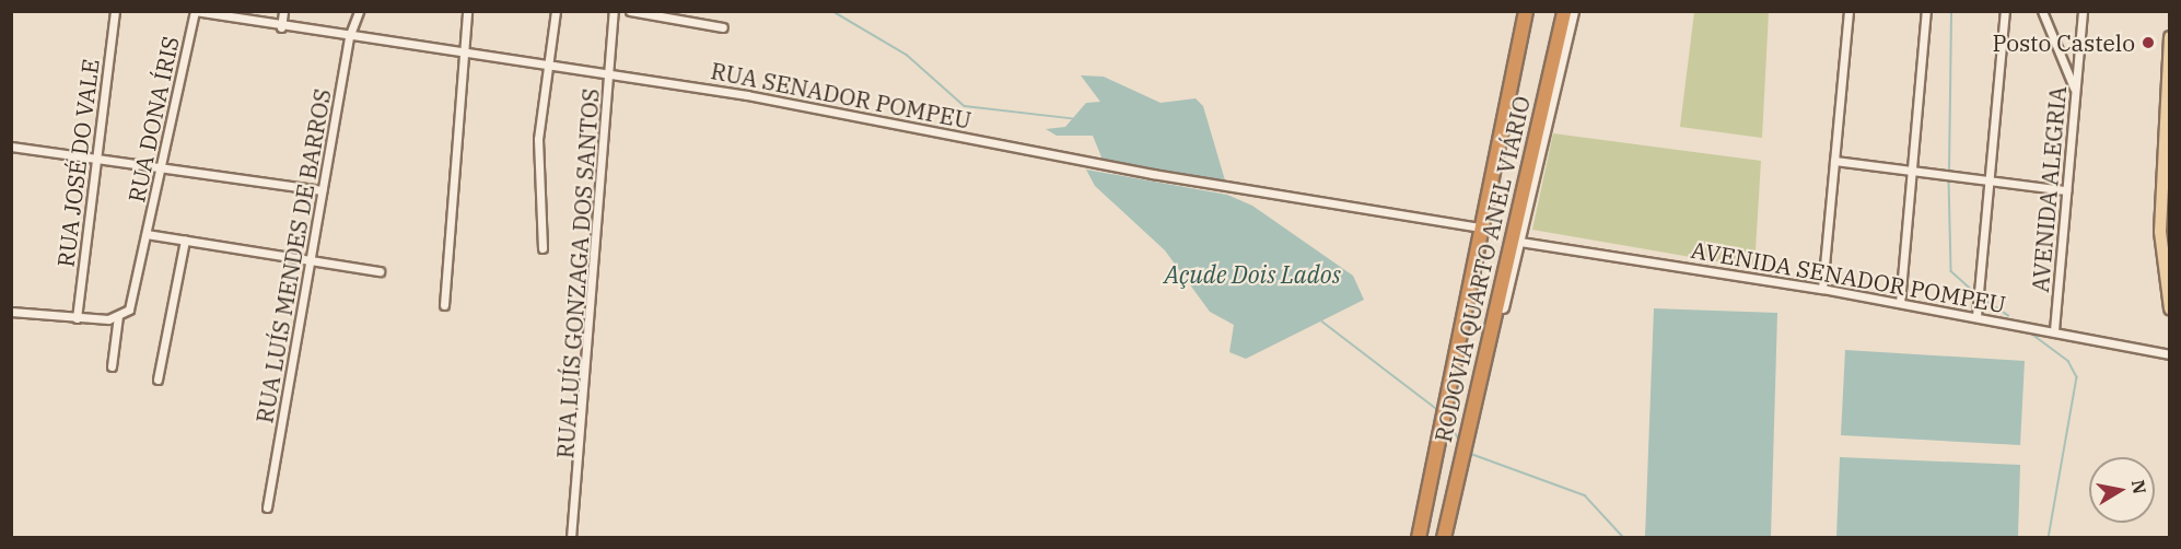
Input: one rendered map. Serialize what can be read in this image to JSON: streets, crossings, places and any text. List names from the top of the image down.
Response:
{
  "streets": {
    "highway": ["RODOVIA QUARTO ANEL VIÁRIO"],
    "street": [
      "RUA SENADOR POMPEU",
      "RUA DONA ÍRIS",
      "RUA JOSÉ DO VALE",
      "AVENIDA ALEGRIA",
      "RUA LUÍS MENDES DE BARROS",
      "RUA LUÍS GONZAGA DOS SANTOS",
      "AVENIDA SENADOR POMPEU"
    ]
  },
  "crossings": [
    ["RUA SENADOR POMPEU", "RUA DONA ÍRIS"],
    ["RUA SENADOR POMPEU", "RUA LUÍS MENDES DE BARROS"],
    ["RUA SENADOR POMPEU", "RODOVIA QUARTO ANEL VIÁRIO"],
    ["RUA SENADOR POMPEU", "RUA LUÍS GONZAGA DOS SANTOS"],
    ["RUA DONA ÍRIS", "RUA LUÍS MENDES DE BARROS"],
    ["AVENIDA ALEGRIA", "AVENIDA SENADOR POMPEU"]
  ],
  "water": ["Açude Dois Lados"],
  "places": ["Posto Castelo"],
  "north": "right"
}
